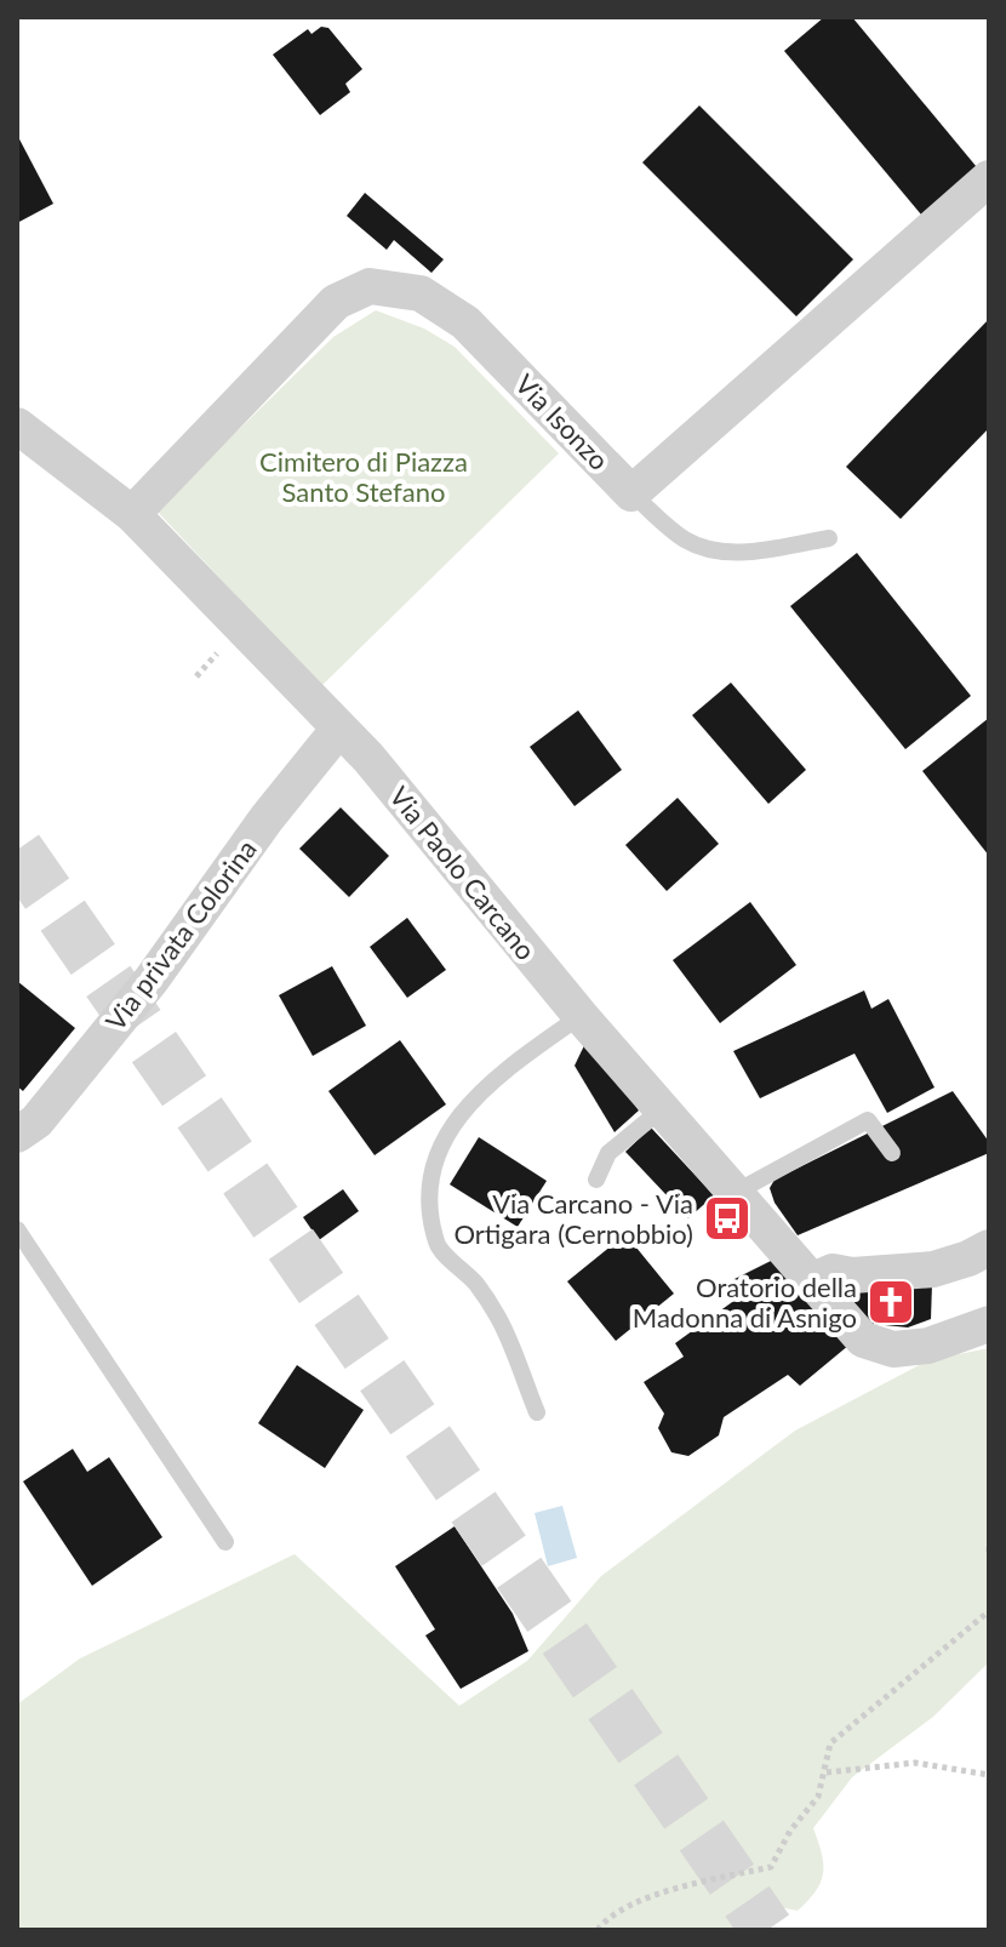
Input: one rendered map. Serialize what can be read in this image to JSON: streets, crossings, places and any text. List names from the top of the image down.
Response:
{
  "streets": {
    "street": ["Via Isonzo", "Via Paolo Carcano", "Via privata Colorina"]
  },
  "crossings": [
    ["Via Isonzo", "Via Paolo Carcano"],
    ["Via Paolo Carcano", "Via privata Colorina"]
  ],
  "parks": ["Cimitero di Piazza Santo Stefano"],
  "places": {
    "bus stop": ["Via Carcano - Via Ortigara (Cernobbio)"],
    "church": ["Oratorio della Madonna di Asnigo"]
  }
}
